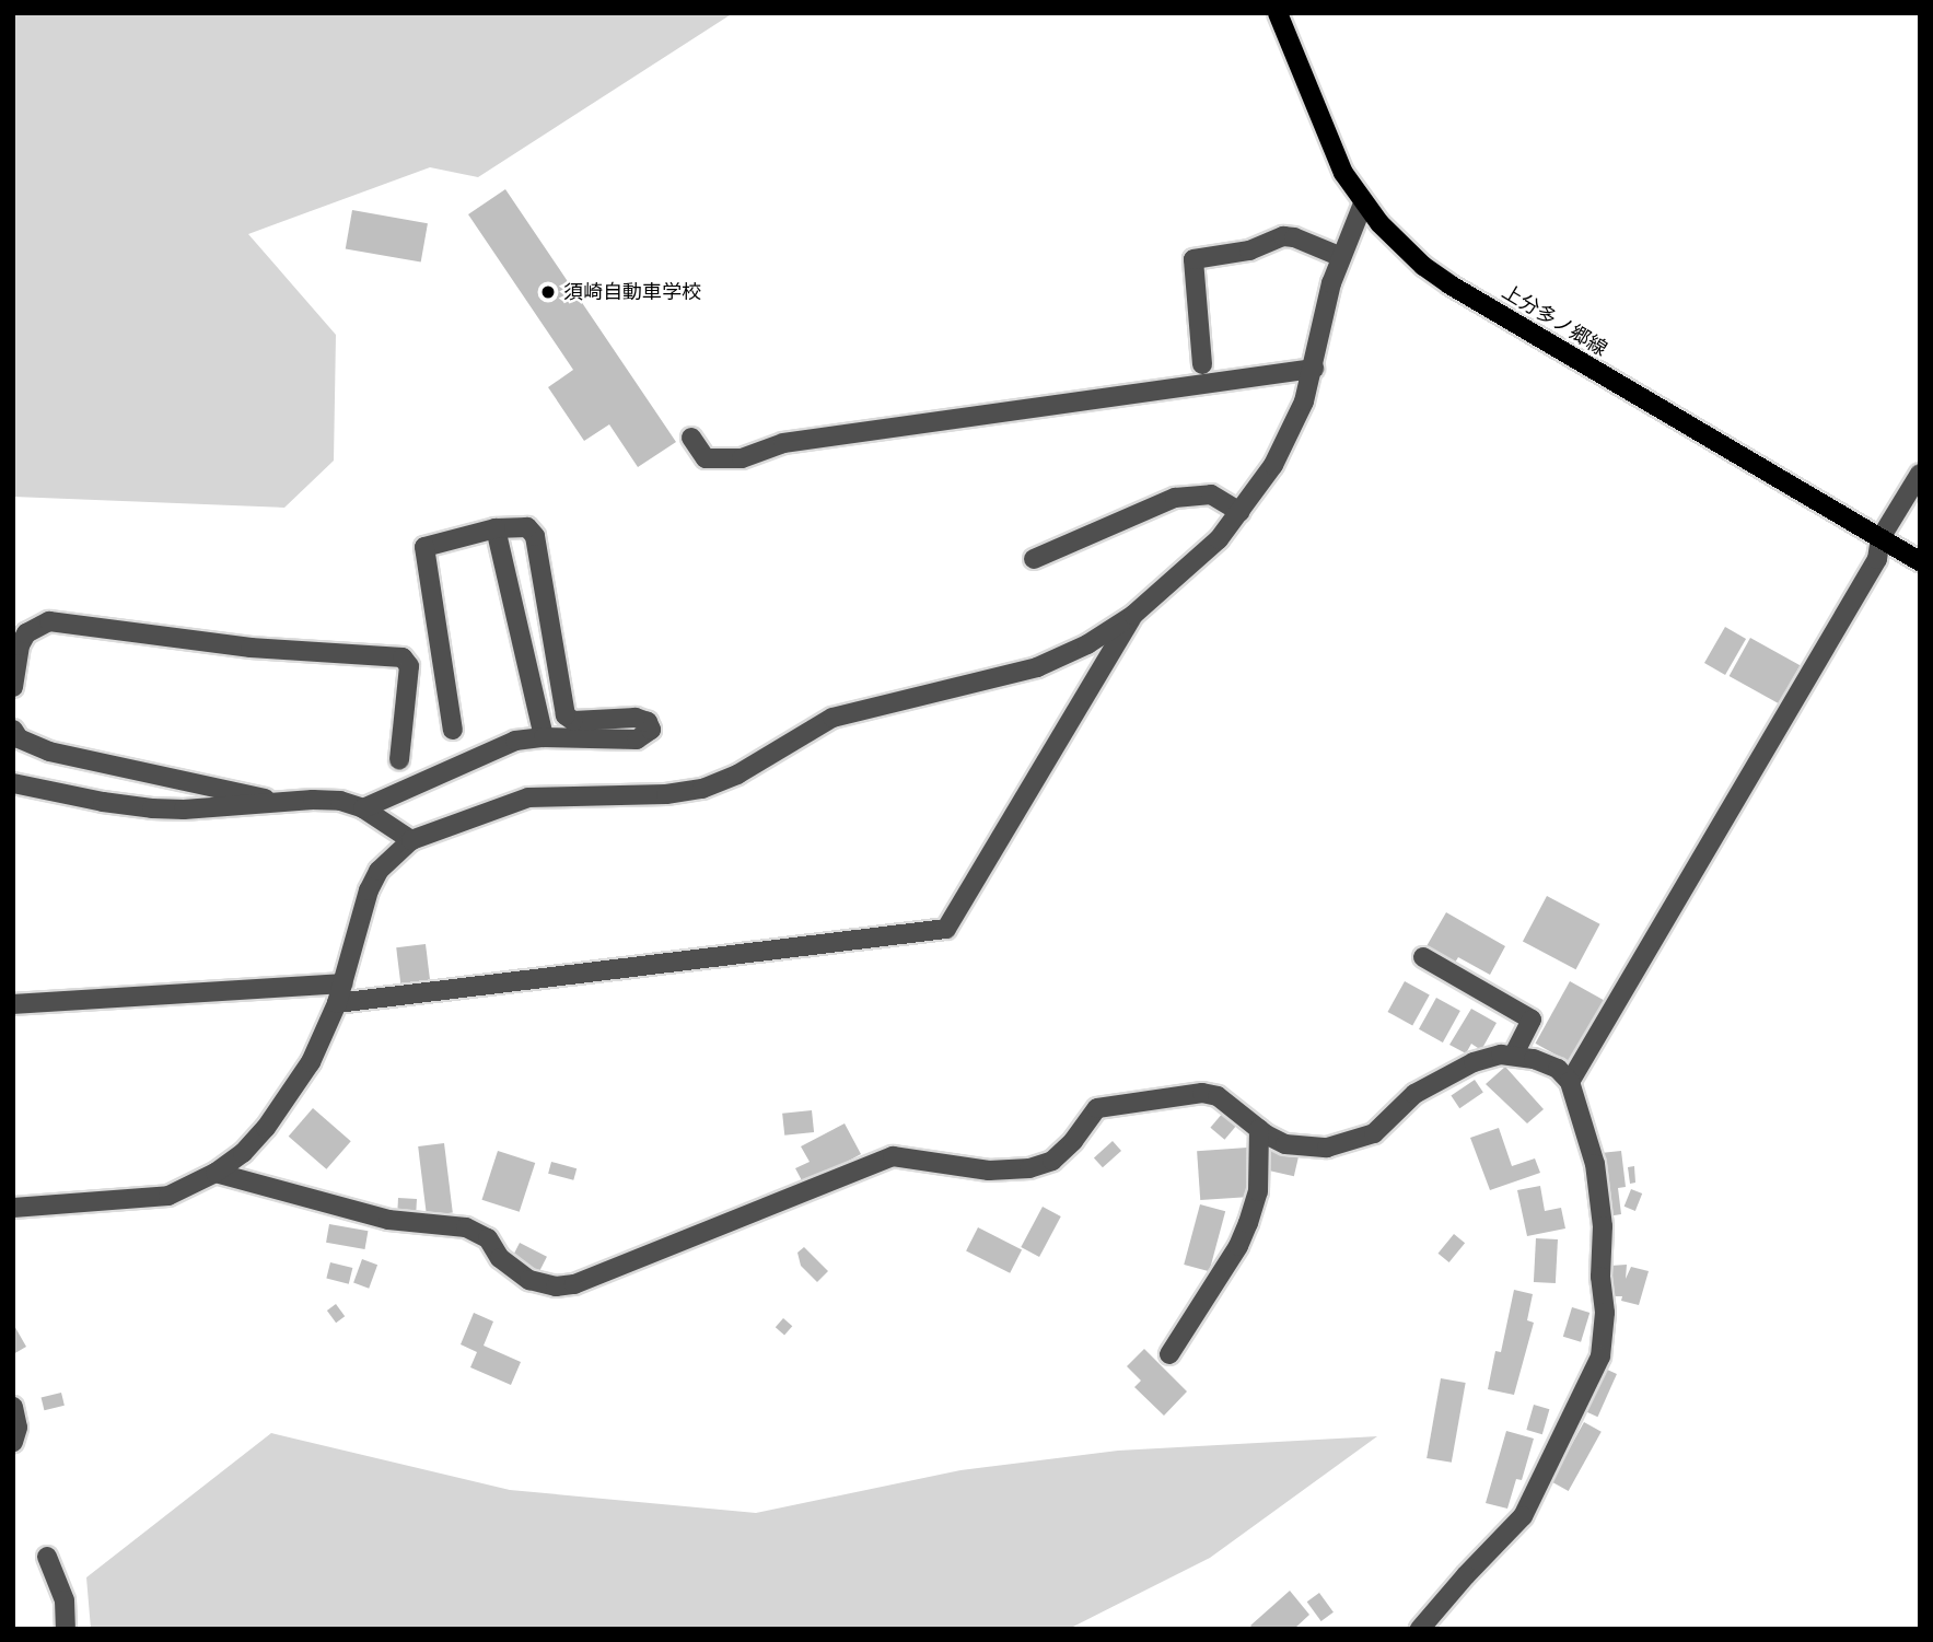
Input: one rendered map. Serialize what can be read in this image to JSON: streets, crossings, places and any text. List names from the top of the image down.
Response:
{
  "streets": {
    "main road": ["上分多ノ郷線"]
  },
  "places": ["須崎自動車学校"]
}
